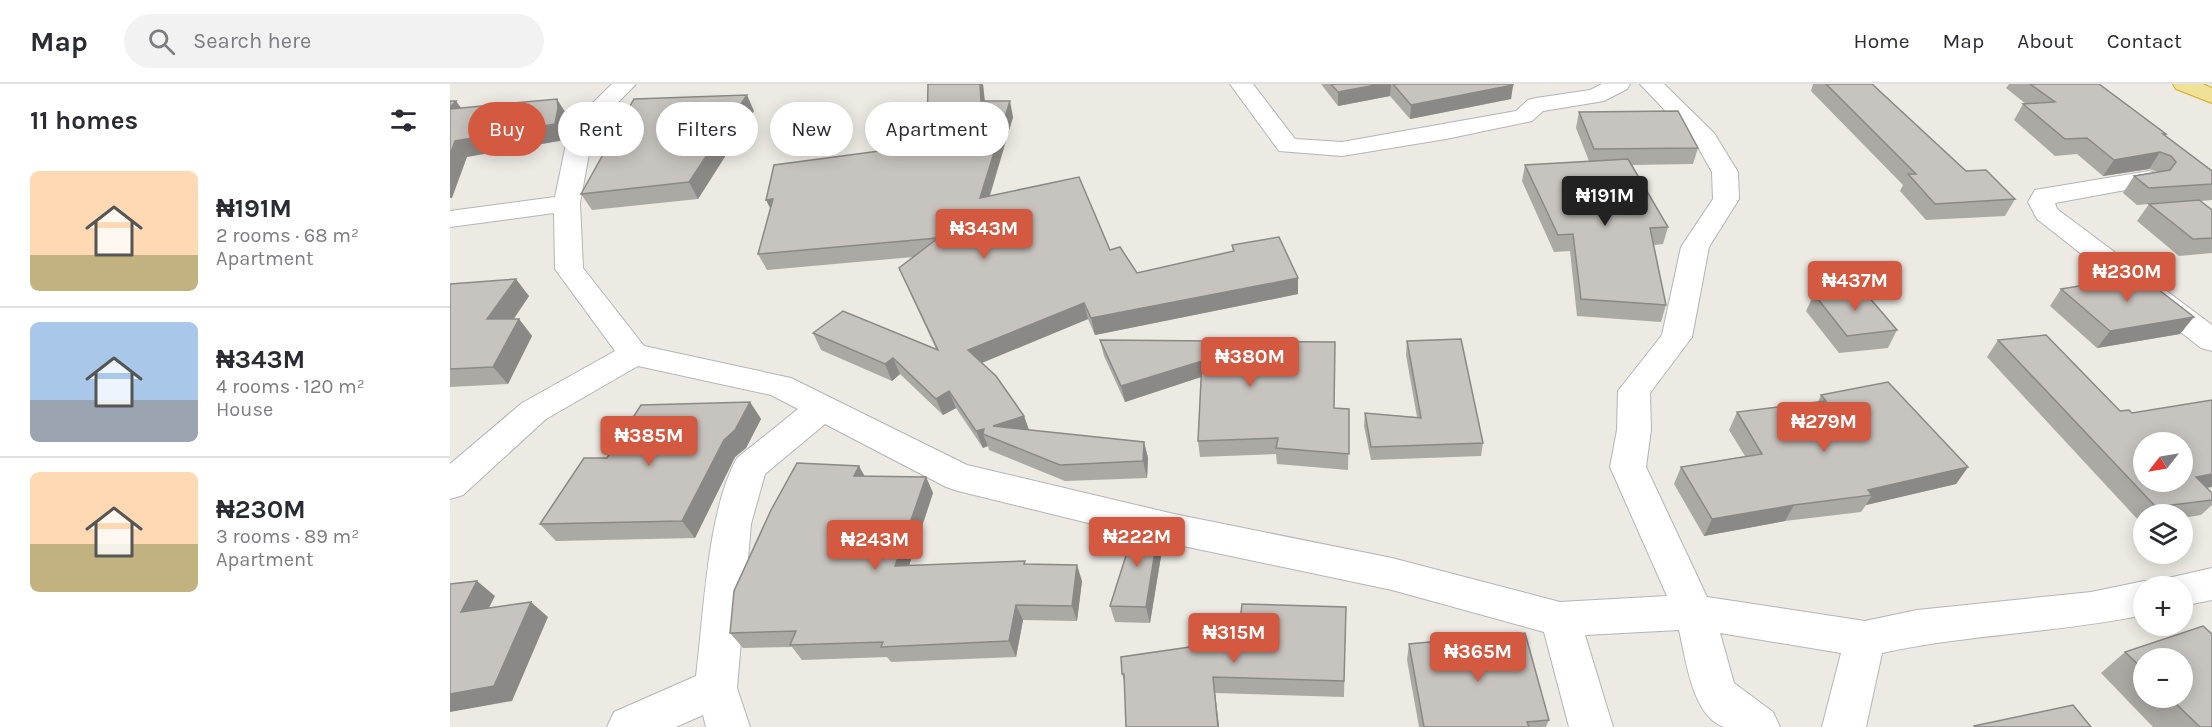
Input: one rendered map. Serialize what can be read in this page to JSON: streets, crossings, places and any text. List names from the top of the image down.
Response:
{
  "north": "bottom left",
  "page": {
    "header": "Map",
    "search": "Search here",
    "nav": [
      "Home",
      "Map",
      "About",
      "Contact"
    ],
    "heading": "11 homes",
    "chip": [
      "Buy",
      "Rent",
      "Filters",
      "New",
      "Apartment"
    ],
    "list": [
      {
        "name": "₦191M",
        "note": "2 rooms · 68 m² · Apartment"
      },
      {
        "name": "₦343M",
        "note": "4 rooms · 120 m² · House"
      },
      {
        "name": "₦230M",
        "note": "3 rooms · 89 m² · Apartment"
      }
    ],
    "price": [
      "₦191M",
      "₦343M",
      "₦230M",
      "₦437M",
      "₦380M",
      "₦279M",
      "₦385M",
      "₦222M",
      "₦243M",
      "₦315M",
      "₦365M"
    ],
    "map_buttons": ["+", "−"]
  }
}
